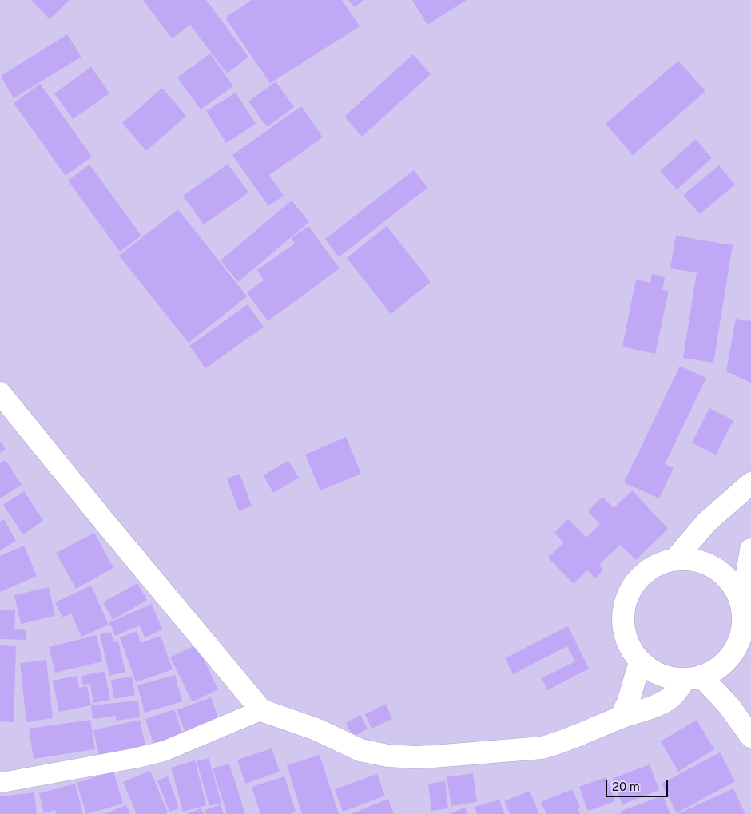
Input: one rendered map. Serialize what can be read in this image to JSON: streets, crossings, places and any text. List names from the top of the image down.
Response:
{
  "scale_bar": "20 m"
}
